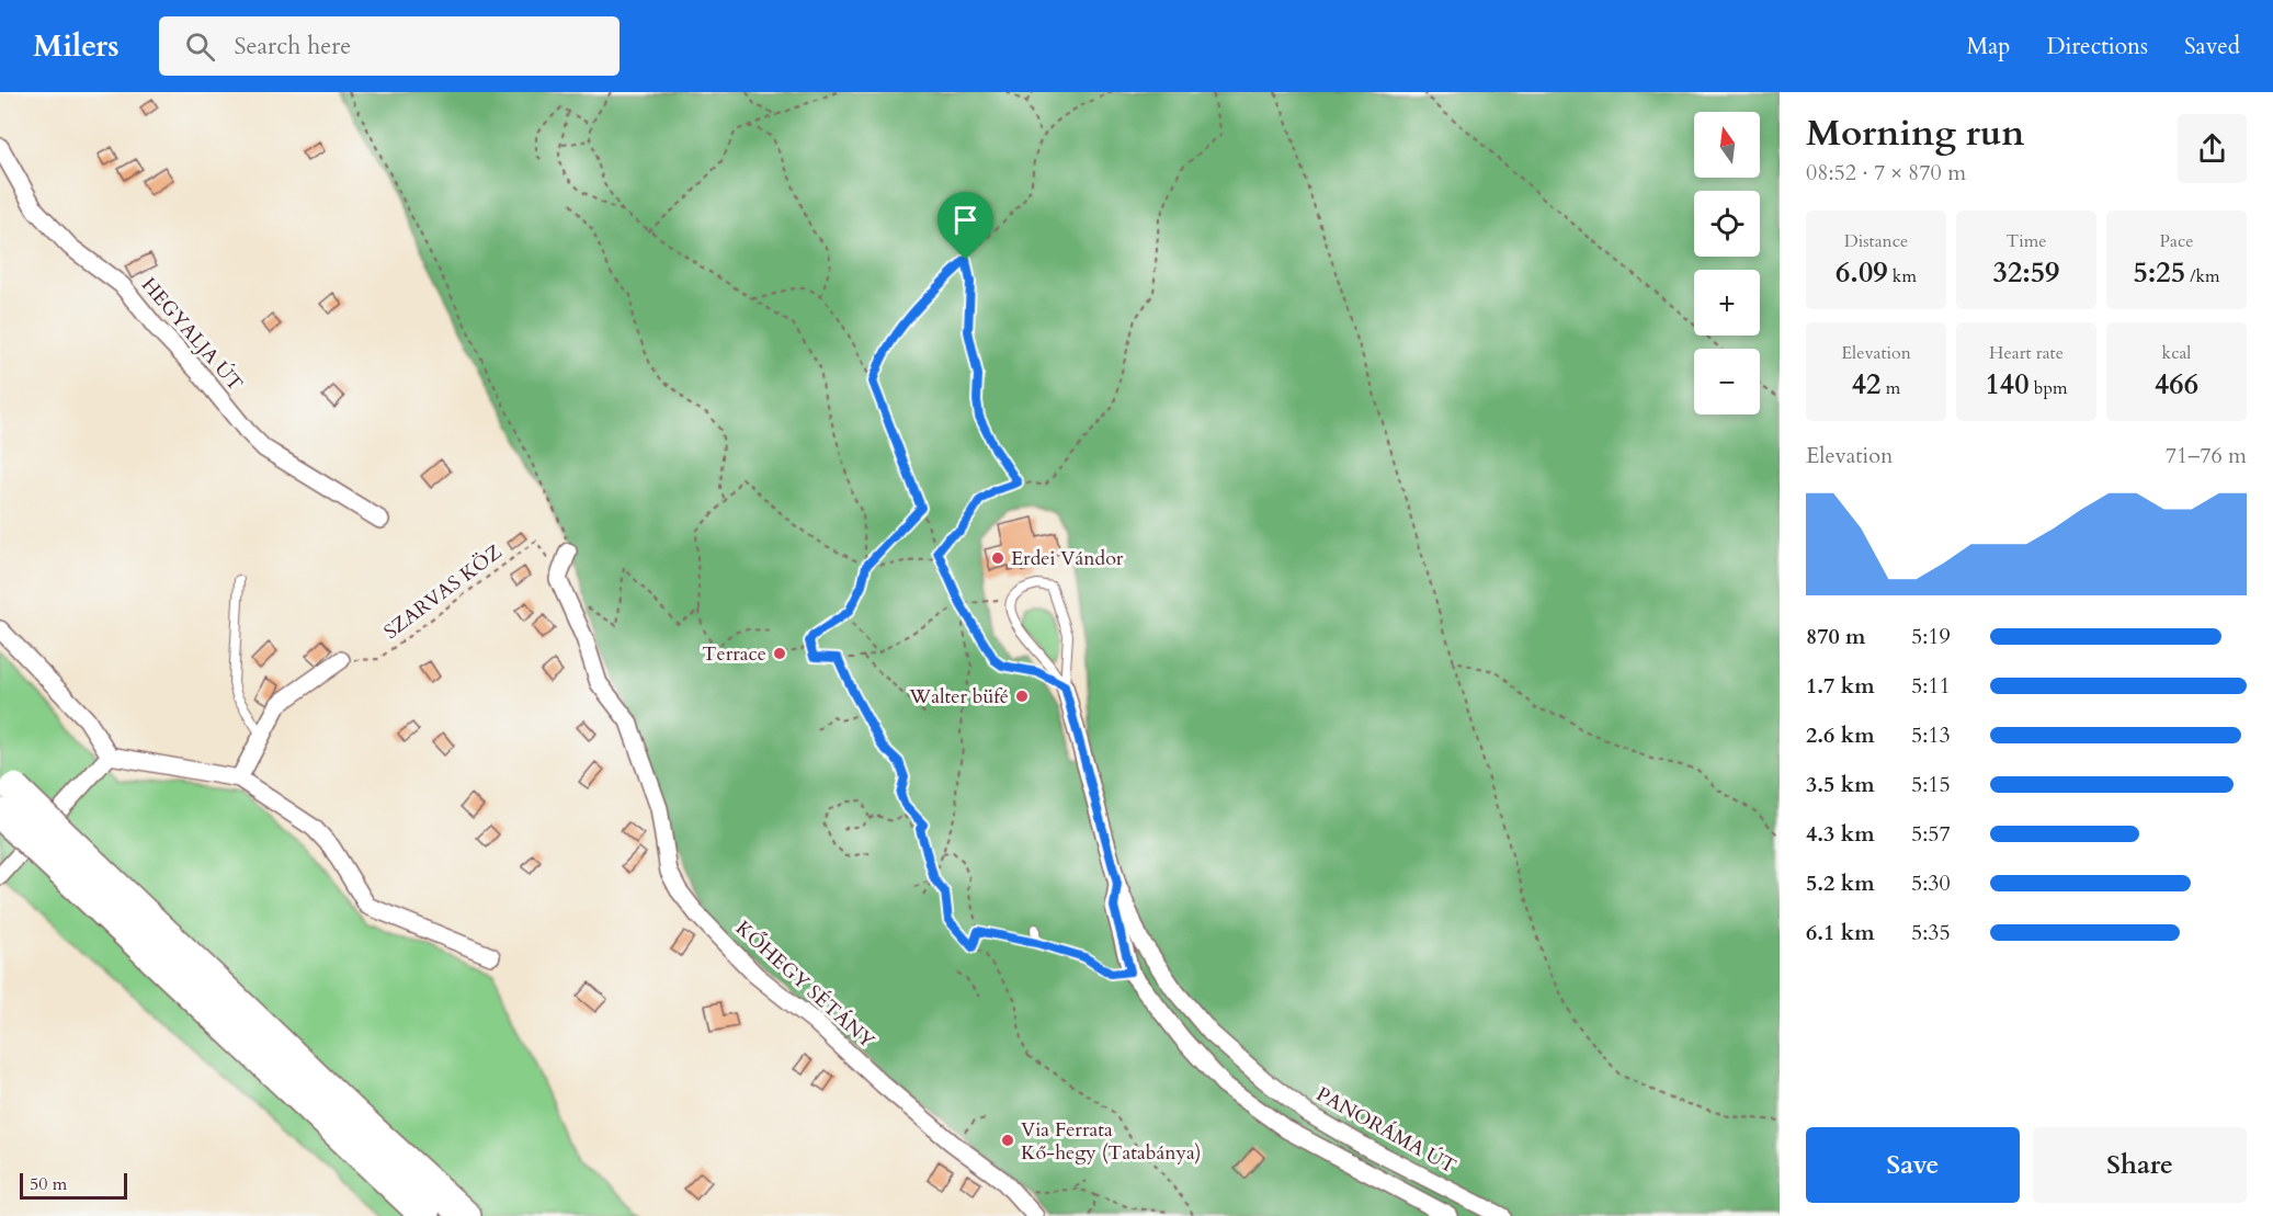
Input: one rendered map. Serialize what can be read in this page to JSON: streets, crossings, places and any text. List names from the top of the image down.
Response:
{
  "streets": {
    "street": ["HEGYALJA ÚT", "KŐHEGY SÉTÁNY", "PANORÁMA ÚT"],
    "path": ["SZARVAS KÖZ"]
  },
  "places": [
    "Erdei Vándor",
    "Terrace",
    "Walter büfé",
    "Via Ferrata Kő-hegy (Tatabánya)"
  ],
  "scale_bar": "50 m",
  "north": "top",
  "page": {
    "header": "Milers",
    "search": "Search here",
    "nav": ["Map", "Directions", "Saved"],
    "heading": ["Morning run", "08:52 · 7 × 870 m"],
    "map_buttons": ["+", "−"],
    "stats": [
      ["Distance", "6.09 km"],
      ["Time", "32:59"],
      ["Pace", "5:25 /km"],
      ["Elevation", "42 m"],
      ["Heart rate", "140 bpm"],
      ["kcal", "466"]
    ],
    "chart": ["Elevation", "71–76 m"],
    "list": [
      {
        "name": "870 m",
        "note": "5:19"
      },
      {
        "name": "1.7 km",
        "note": "5:11"
      },
      {
        "name": "2.6 km",
        "note": "5:13"
      },
      {
        "name": "3.5 km",
        "note": "5:15"
      },
      {
        "name": "4.3 km",
        "note": "5:57"
      },
      {
        "name": "5.2 km",
        "note": "5:30"
      },
      {
        "name": "6.1 km",
        "note": "5:35"
      }
    ],
    "buttons": ["Save", "Share"],
    "scale": "50 m"
  }
}
